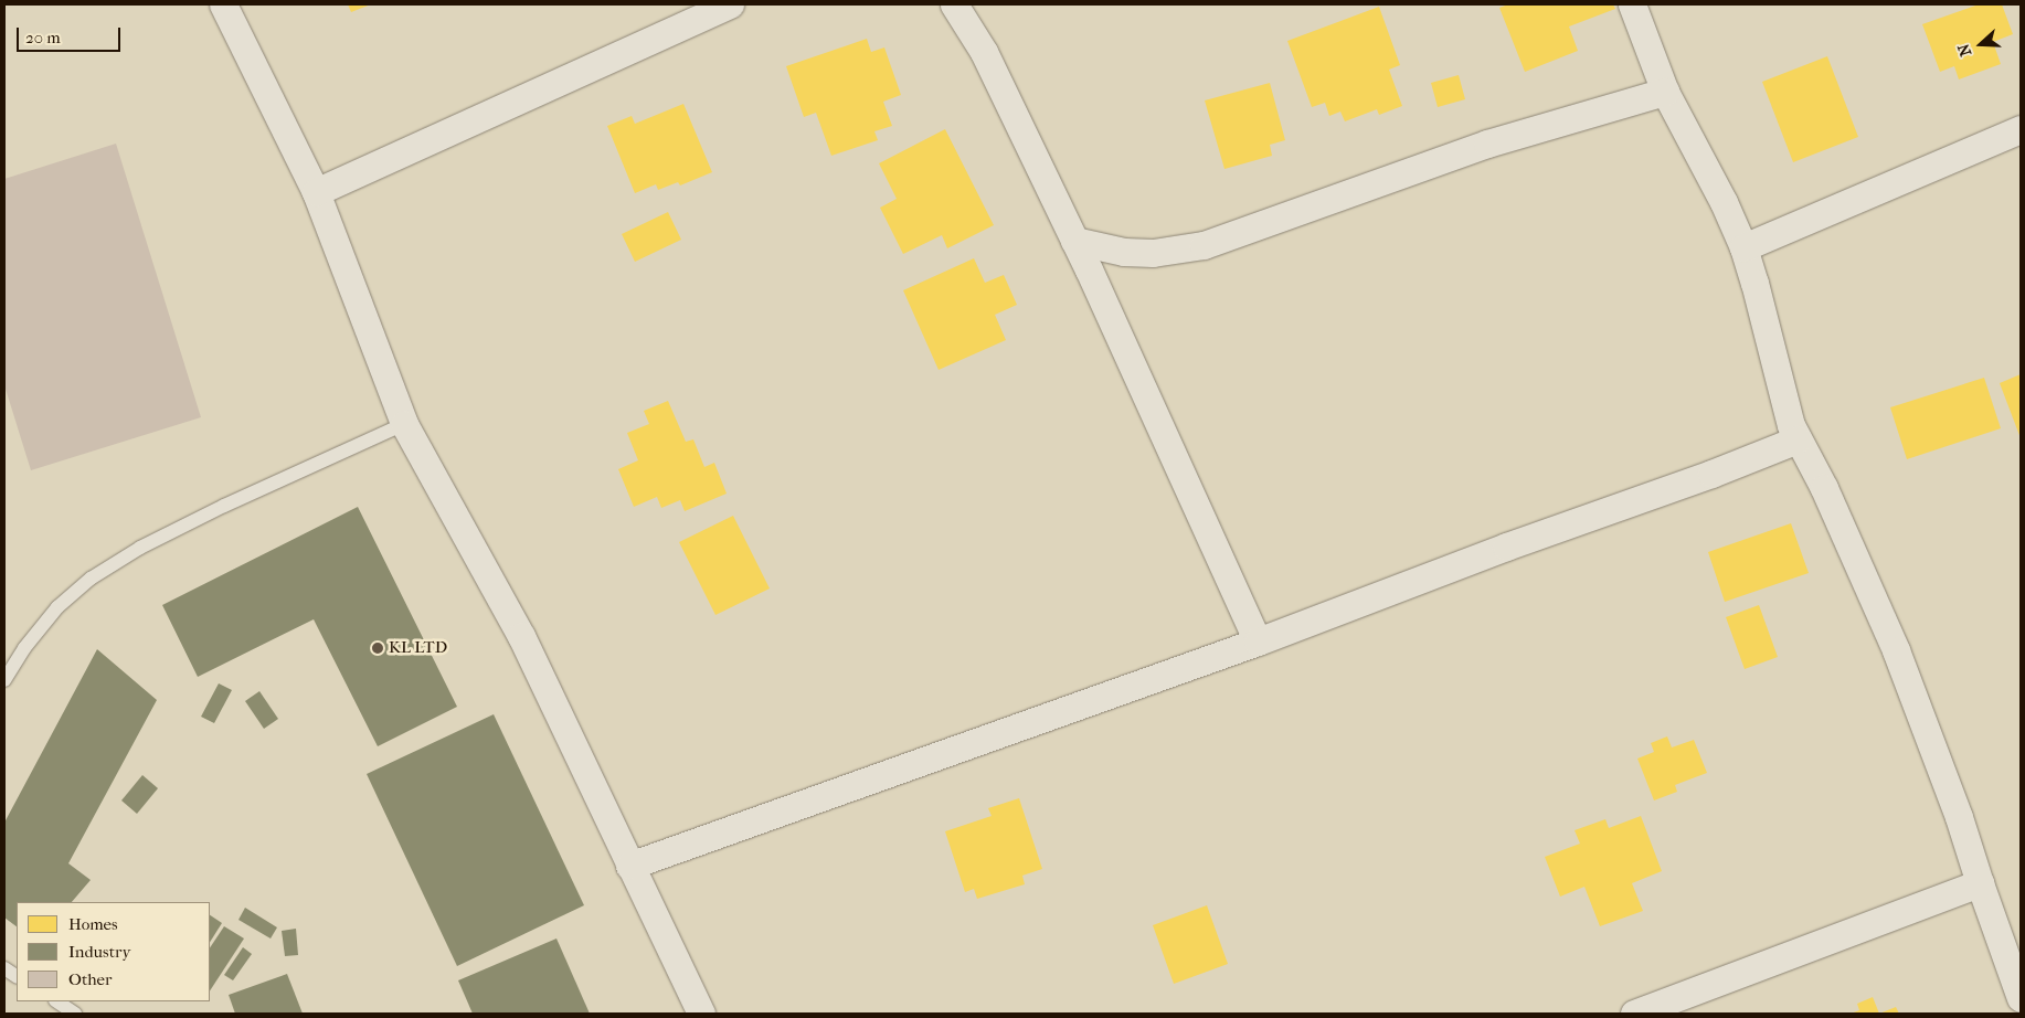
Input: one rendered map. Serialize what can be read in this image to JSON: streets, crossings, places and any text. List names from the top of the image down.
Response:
{
  "places": ["KL LTD"],
  "legend": ["Homes", "Industry", "Other"],
  "scale_bar": "20 m",
  "north": "left"
}
